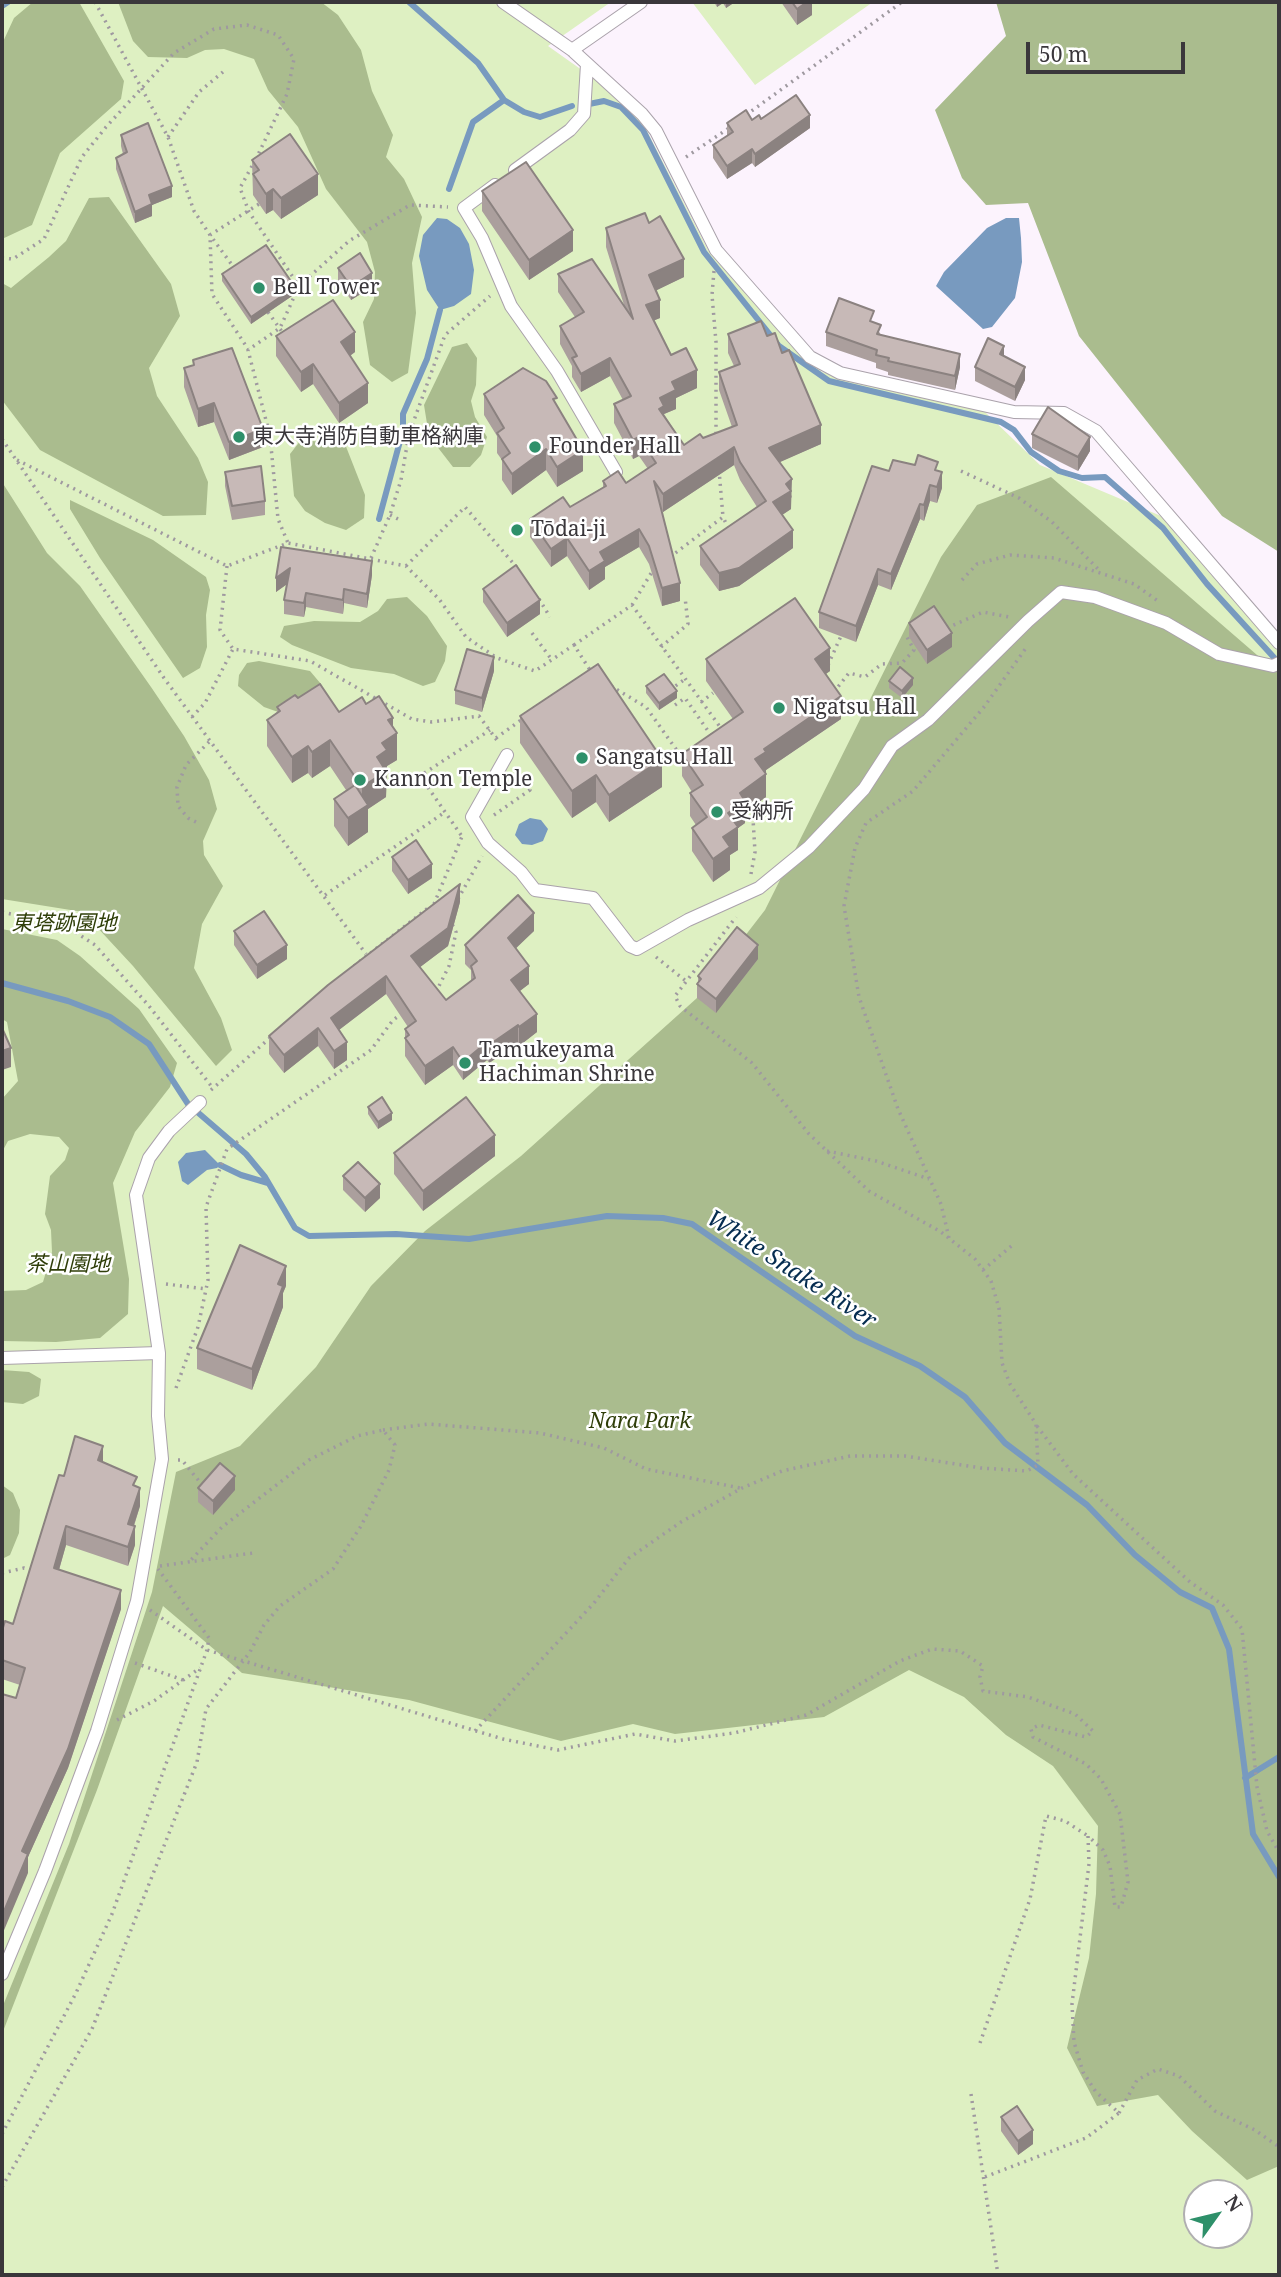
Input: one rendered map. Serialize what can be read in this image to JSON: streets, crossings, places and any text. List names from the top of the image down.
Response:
{
  "water": ["White Snake River"],
  "parks": ["東塔跡園地", "茶山園地", "Nara Park"],
  "places": [
    "Bell Tower",
    "東大寺消防自動車格納庫",
    "Founder Hall",
    "Tōdai-ji",
    "Nigatsu Hall",
    "Sangatsu Hall",
    "Kannon Temple",
    "受納所",
    "Tamukeyama Hachiman Shrine"
  ],
  "scale_bar": "50 m",
  "north": "top right"
}
